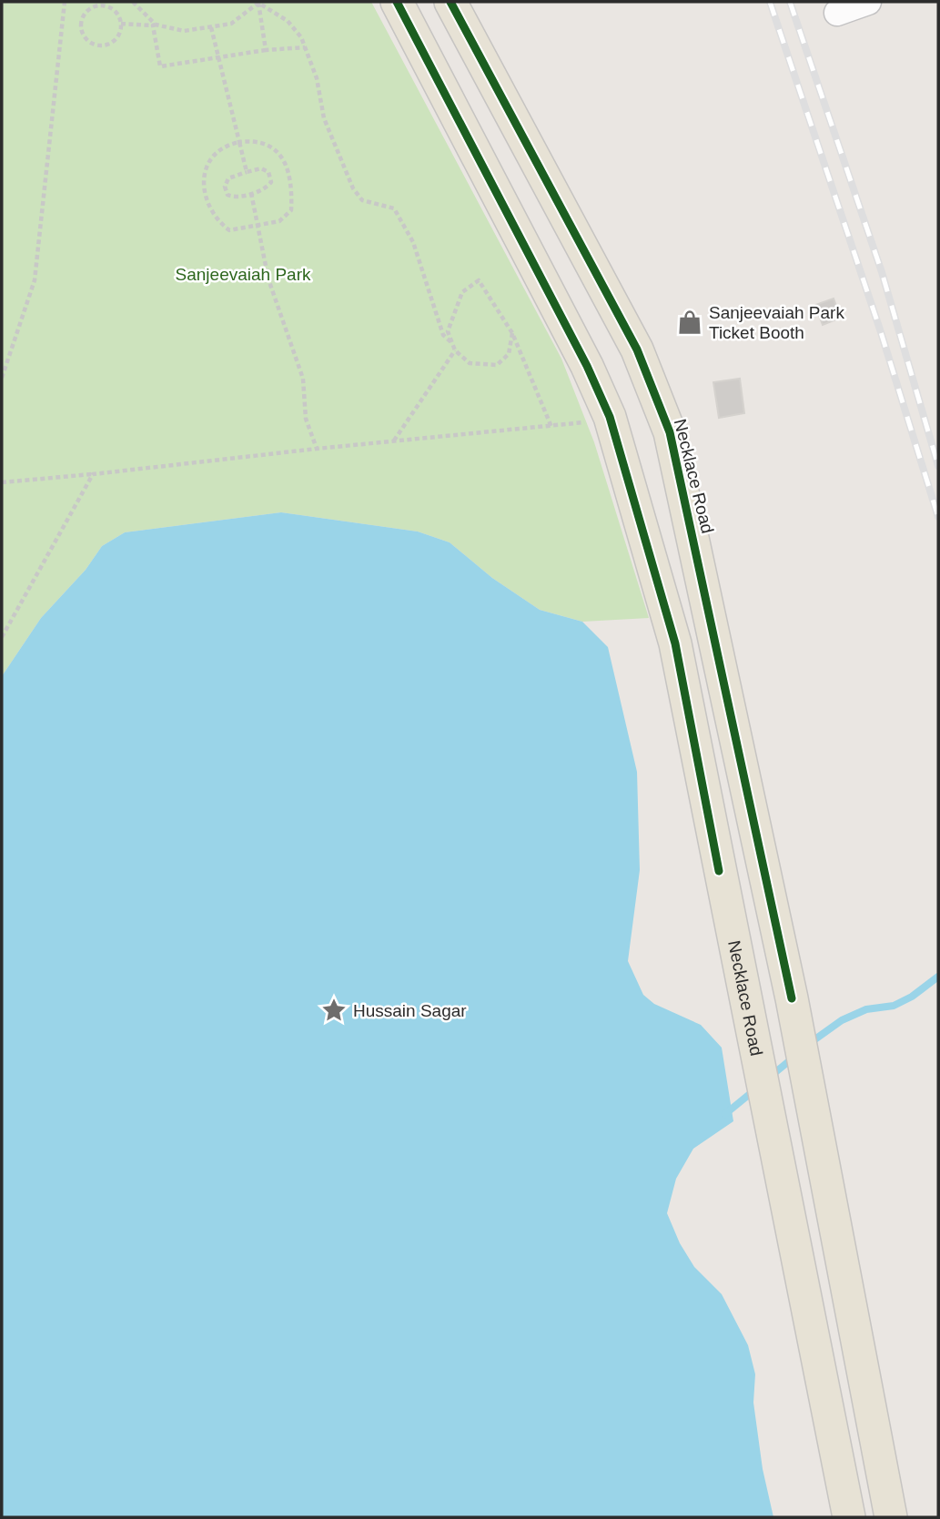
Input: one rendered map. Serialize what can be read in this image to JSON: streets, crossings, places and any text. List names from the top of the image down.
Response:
{
  "streets": {
    "main road": ["Necklace Road"]
  },
  "parks": ["Sanjeevaiah Park"],
  "places": {
    "shop": ["Sanjeevaiah Park Ticket Booth"],
    "place": ["Hussain Sagar"]
  }
}
